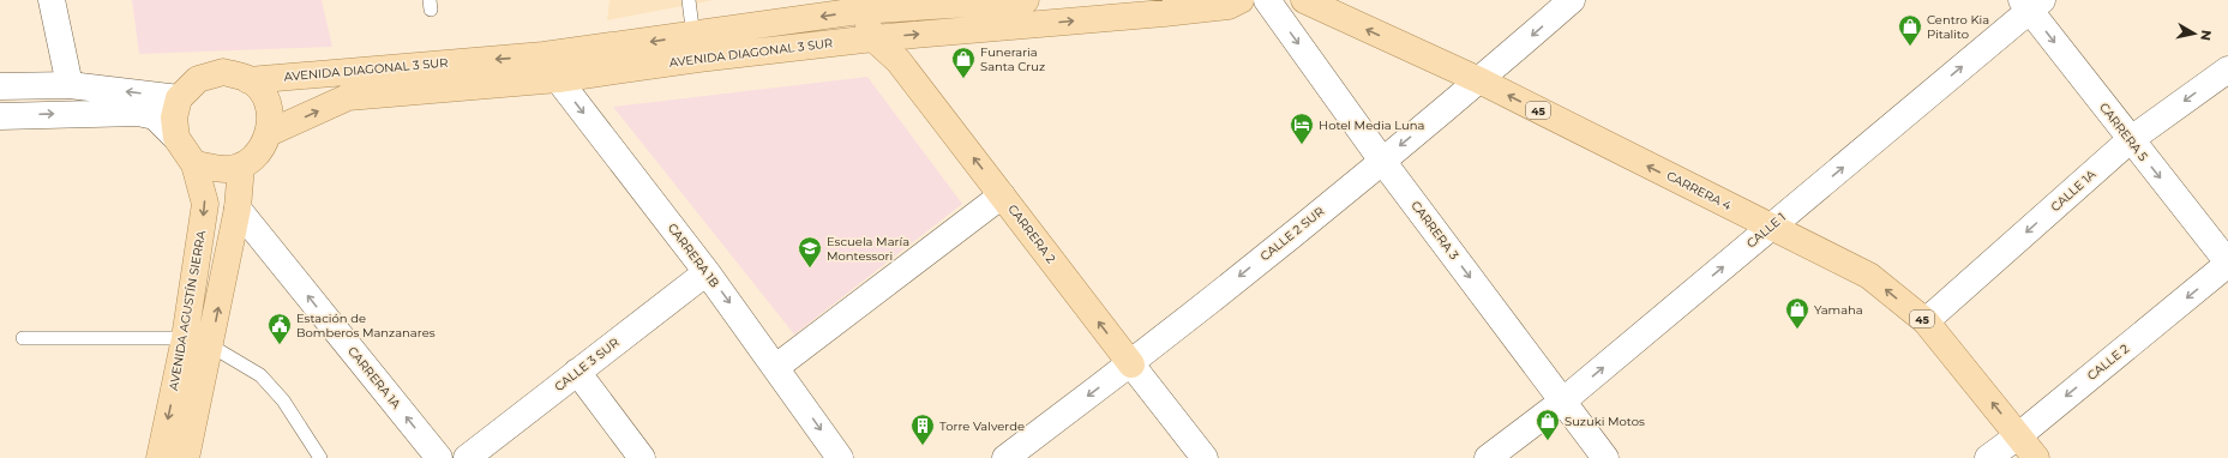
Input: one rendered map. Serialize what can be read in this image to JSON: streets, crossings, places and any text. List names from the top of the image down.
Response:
{
  "streets": {
    "main road": [
      "AVENIDA DIAGONAL 3 SUR",
      "45",
      "CARRERA 4",
      "CARRERA 2",
      "AVENIDA AGUSTÍN SIERRA"
    ],
    "street": [
      "CARRERA 5",
      "CALLE 1A",
      "CARRERA 3",
      "CALLE 1",
      "CALLE 2 SUR",
      "CARRERA 1B",
      "CALLE 2",
      "CALLE 3 SUR",
      "CARRERA 1A"
    ]
  },
  "crossings": [
    ["AVENIDA DIAGONAL 3 SUR", "CARRERA 2"],
    ["AVENIDA DIAGONAL 3 SUR", "CARRERA 1B"],
    ["AVENIDA DIAGONAL 3 SUR", "AVENIDA AGUSTÍN SIERRA"],
    ["CARRERA 5", "CALLE 1A"],
    ["CARRERA 5", "CALLE 1"],
    ["CARRERA 5", "CALLE 2"],
    ["CARRERA 4", "CALLE 1A"],
    ["CARRERA 4", "CALLE 1"],
    ["CARRERA 4", "CALLE 2 SUR"],
    ["CARRERA 4", "CALLE 2"],
    ["CARRERA 3", "CALLE 1"],
    ["CARRERA 3", "CALLE 2 SUR"],
    ["CARRERA 2", "CALLE 2 SUR"],
    ["CARRERA 1B", "CALLE 3 SUR"]
  ],
  "one_way": [
    "CARRERA 5",
    "CARRERA 4",
    "CALLE 1A",
    "CARRERA 3",
    "CALLE 1",
    "CARRERA 2",
    "CALLE 2 SUR",
    "CARRERA 1B",
    "CALLE 2",
    "CARRERA 1A"
  ],
  "places": {
    "shop": [
      "Centro Kia Pitalito",
      "Funeraria Santa Cruz",
      "Yamaha",
      "Suzuki Motos"
    ],
    "hotel": ["Hotel Media Luna"],
    "school or university": ["Escuela María Montessori"],
    "public building": ["Estación de Bomberos Manzanares"],
    "building": ["Torre Valverde"]
  },
  "north": "right"
}
